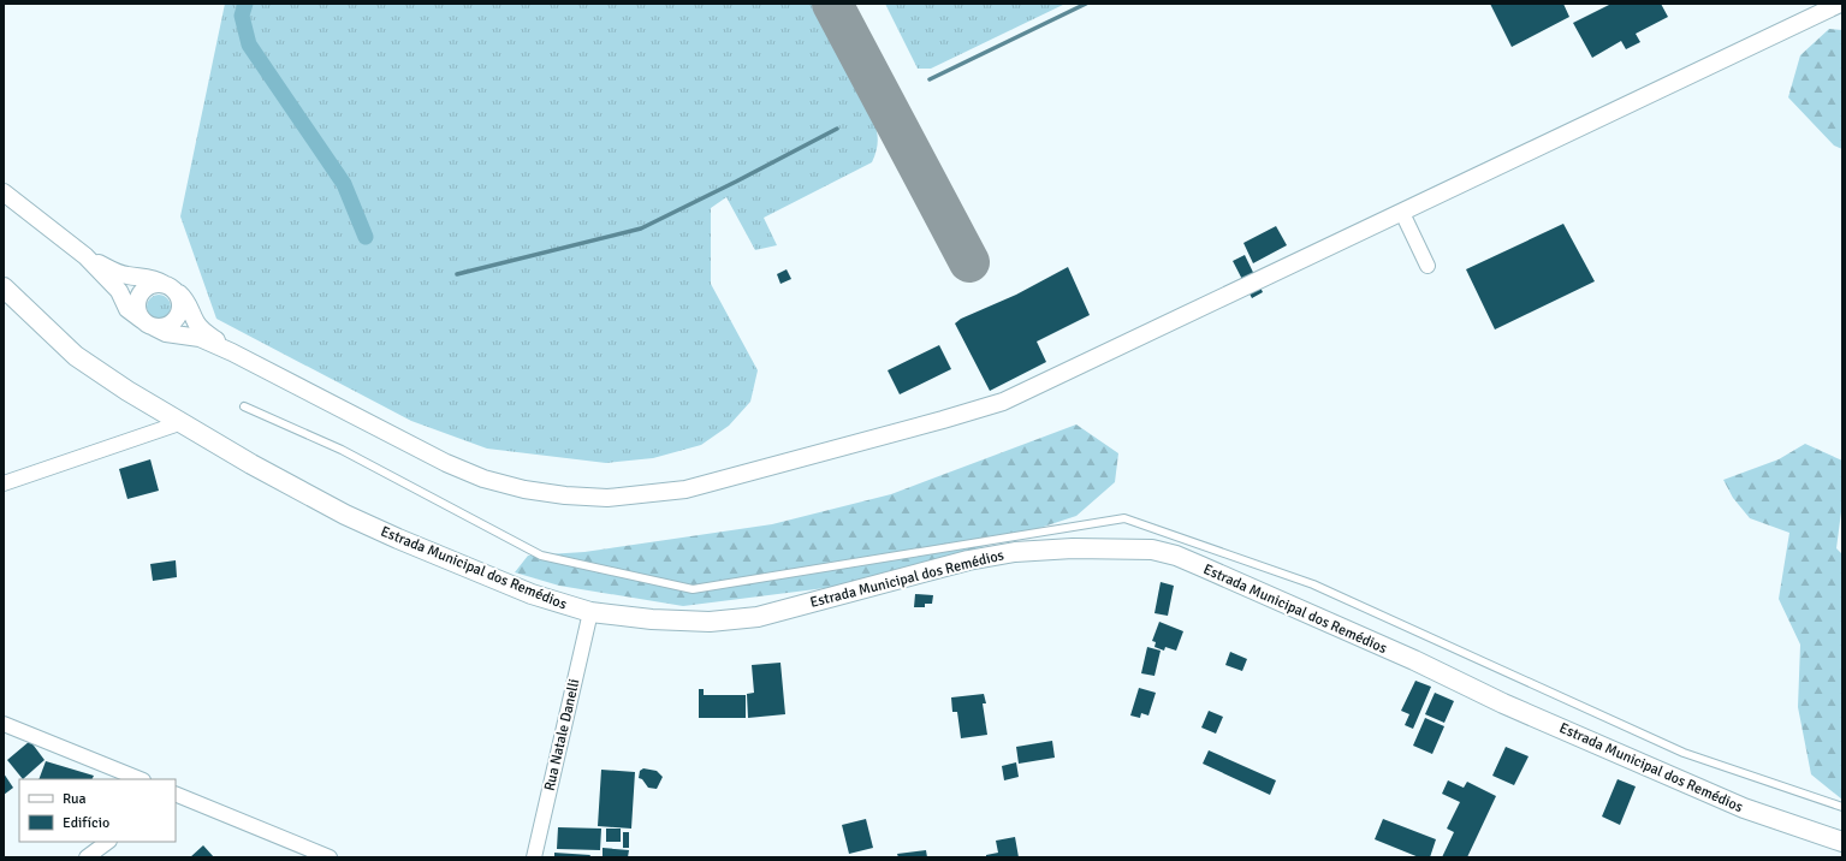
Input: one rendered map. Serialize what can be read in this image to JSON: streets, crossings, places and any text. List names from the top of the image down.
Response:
{
  "streets": {
    "main road": ["Estrada Municipal dos Remédios"],
    "street": ["Rua Natale Danelli"]
  },
  "crossings": [
    ["Estrada Municipal dos Remédios", "Rua Natale Danelli"]
  ],
  "legend": ["Rua", "Edifício"]
}
